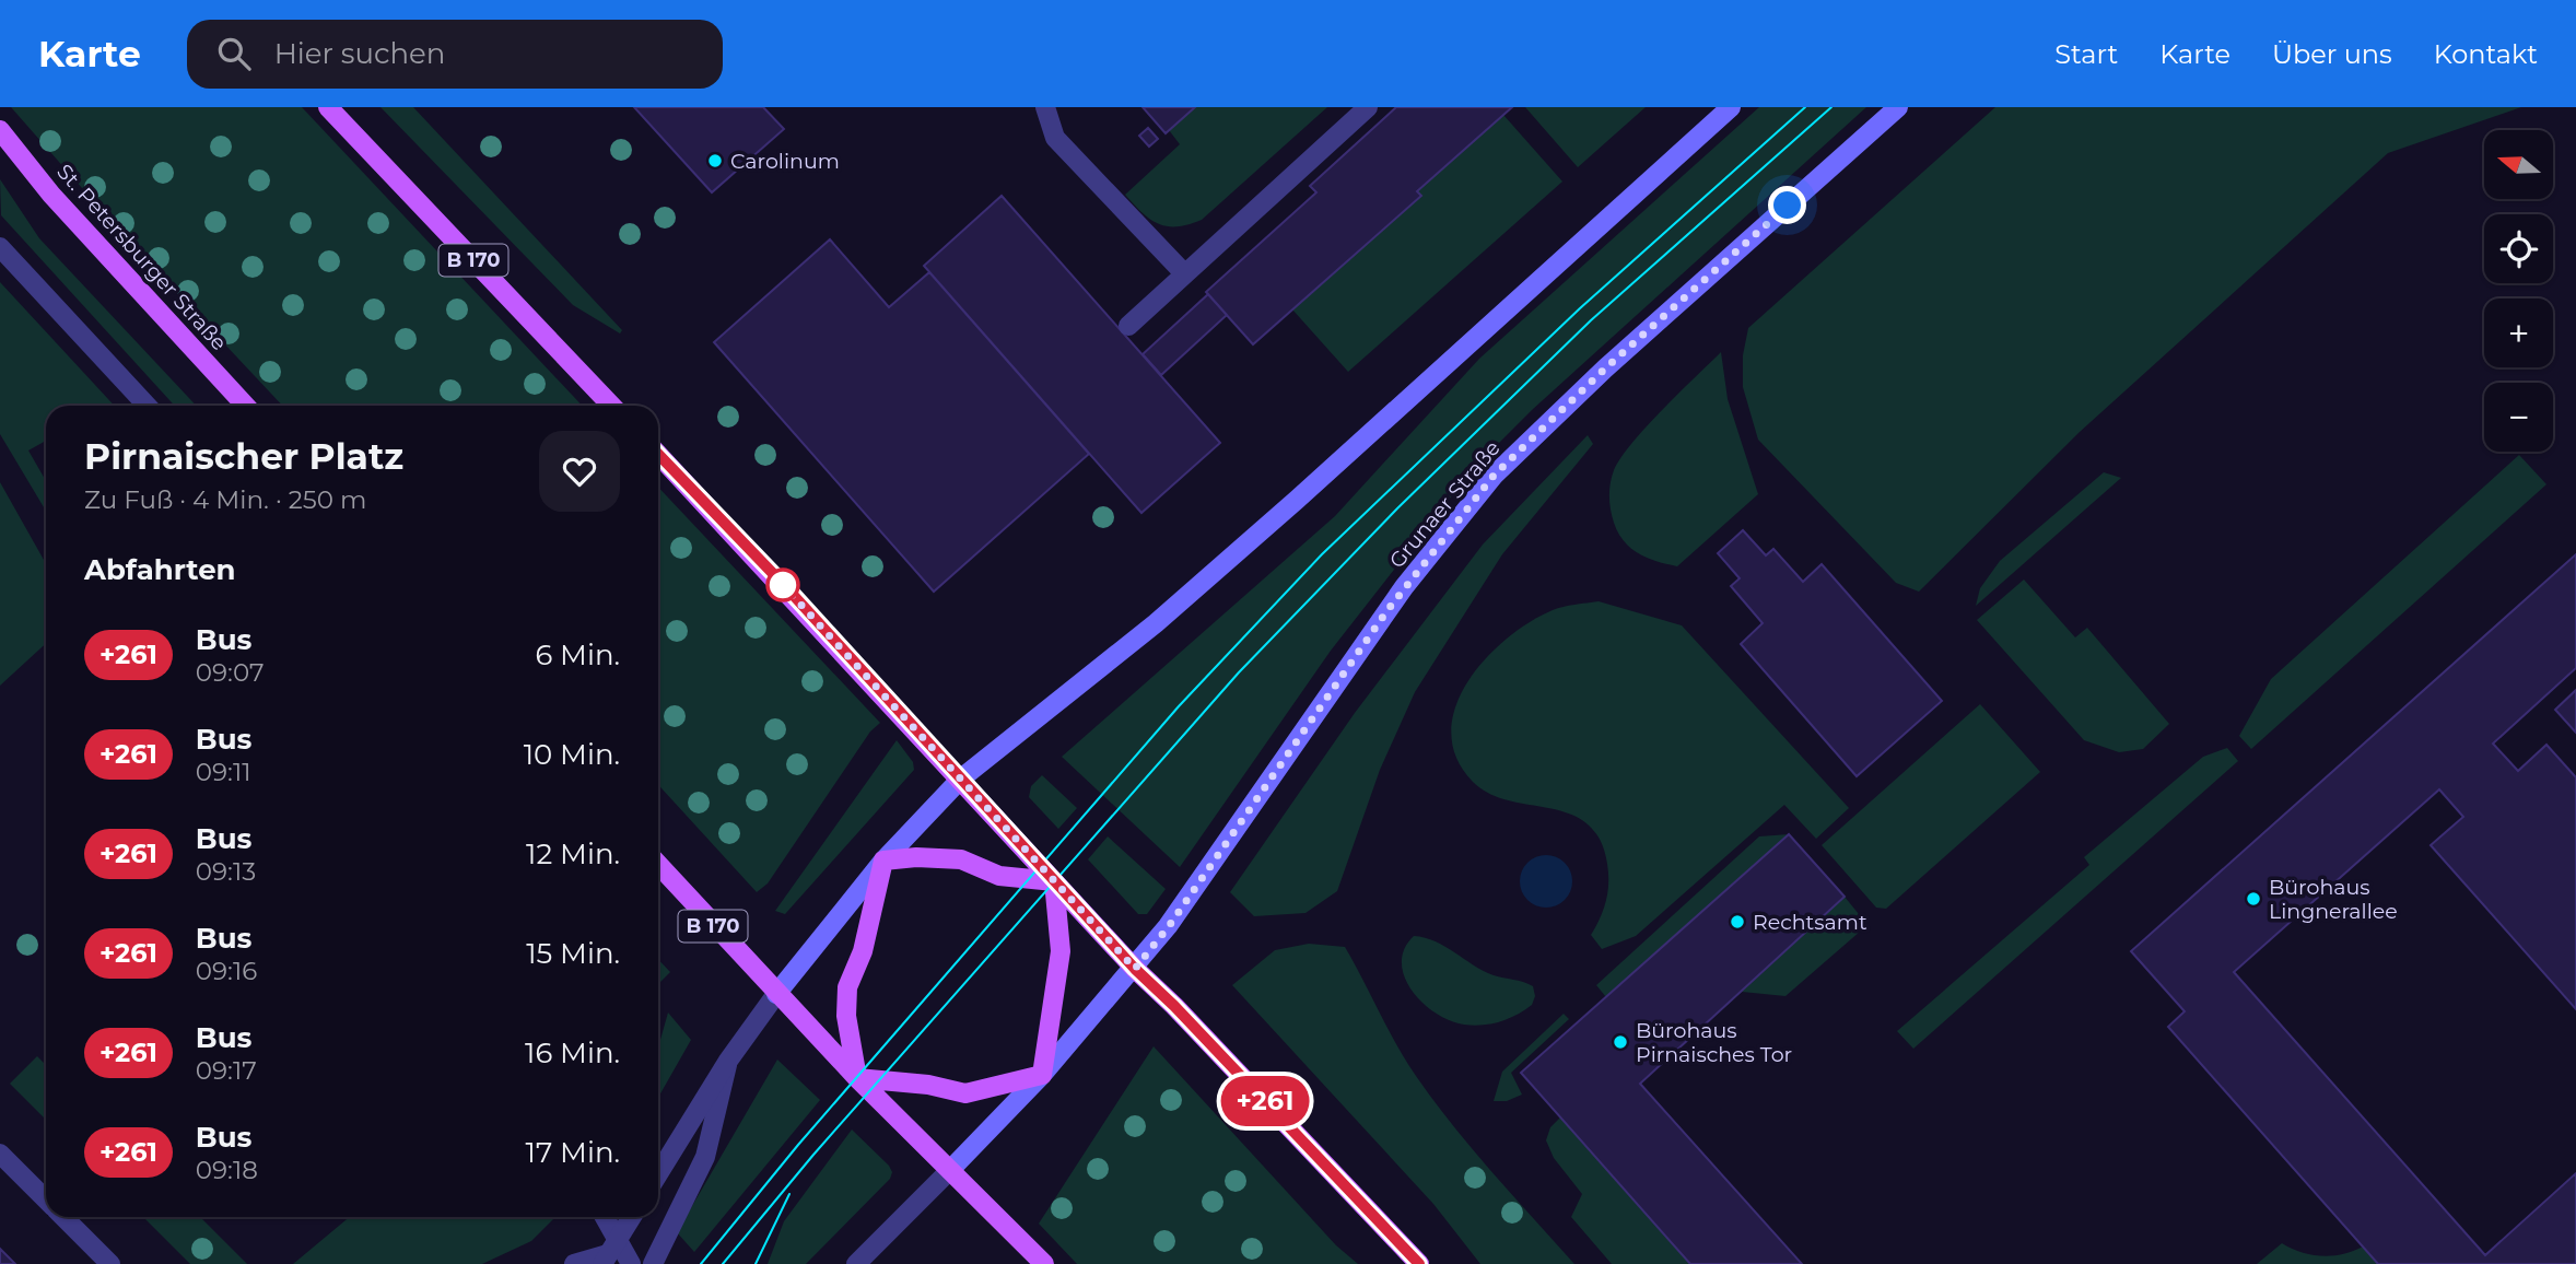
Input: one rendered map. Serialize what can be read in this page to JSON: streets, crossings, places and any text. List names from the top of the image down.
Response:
{
  "streets": {
    "main road": ["St. Petersburger Straße", "B 170", "Grunaer Straße"]
  },
  "crossings": [
    ["B 170", "Grunaer Straße"]
  ],
  "places": [
    "Carolinum",
    "Bürohaus Lingnerallee",
    "Rechtsamt",
    "Bürohaus Pirnaisches Tor"
  ],
  "lines": ["bus line +261"],
  "north": "left",
  "page": {
    "header": "Karte",
    "search": "Hier suchen",
    "nav": [
      "Start",
      "Karte",
      "Über uns",
      "Kontakt"
    ],
    "on_map": "+261",
    "map_buttons": ["+", "−"],
    "heading": [
      ["Pirnaischer Platz", "Zu Fuß · 4 Min. · 250 m"],
      "Abfahrten"
    ],
    "list": [
      {
        "mark": "+261",
        "name": "Bus",
        "note": "09:07",
        "value": "6 Min."
      },
      {
        "mark": "+261",
        "name": "Bus",
        "note": "09:11",
        "value": "10 Min."
      },
      {
        "mark": "+261",
        "name": "Bus",
        "note": "09:13",
        "value": "12 Min."
      },
      {
        "mark": "+261",
        "name": "Bus",
        "note": "09:16",
        "value": "15 Min."
      },
      {
        "mark": "+261",
        "name": "Bus",
        "note": "09:17",
        "value": "16 Min."
      },
      {
        "mark": "+261",
        "name": "Bus",
        "note": "09:18",
        "value": "17 Min."
      }
    ]
  }
}
